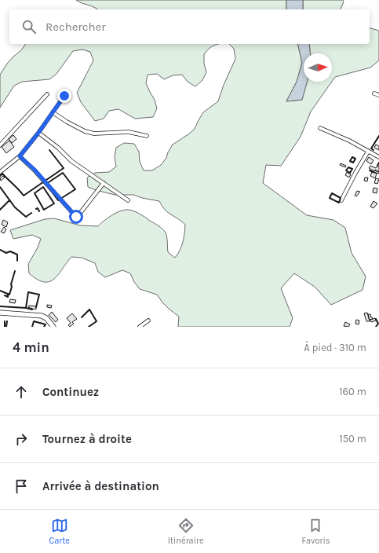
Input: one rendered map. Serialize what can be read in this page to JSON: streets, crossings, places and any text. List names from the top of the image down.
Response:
{
  "north": "right",
  "page": {
    "search": "Rechercher",
    "heading": ["4 min", "À pied · 310 m"],
    "list": [
      ["Continuez", "160 m"],
      ["Tournez à droite", "150 m"],
      "Arrivée à destination"
    ],
    "nav": ["Carte", "Itinéraire", "Favoris"]
  }
}
